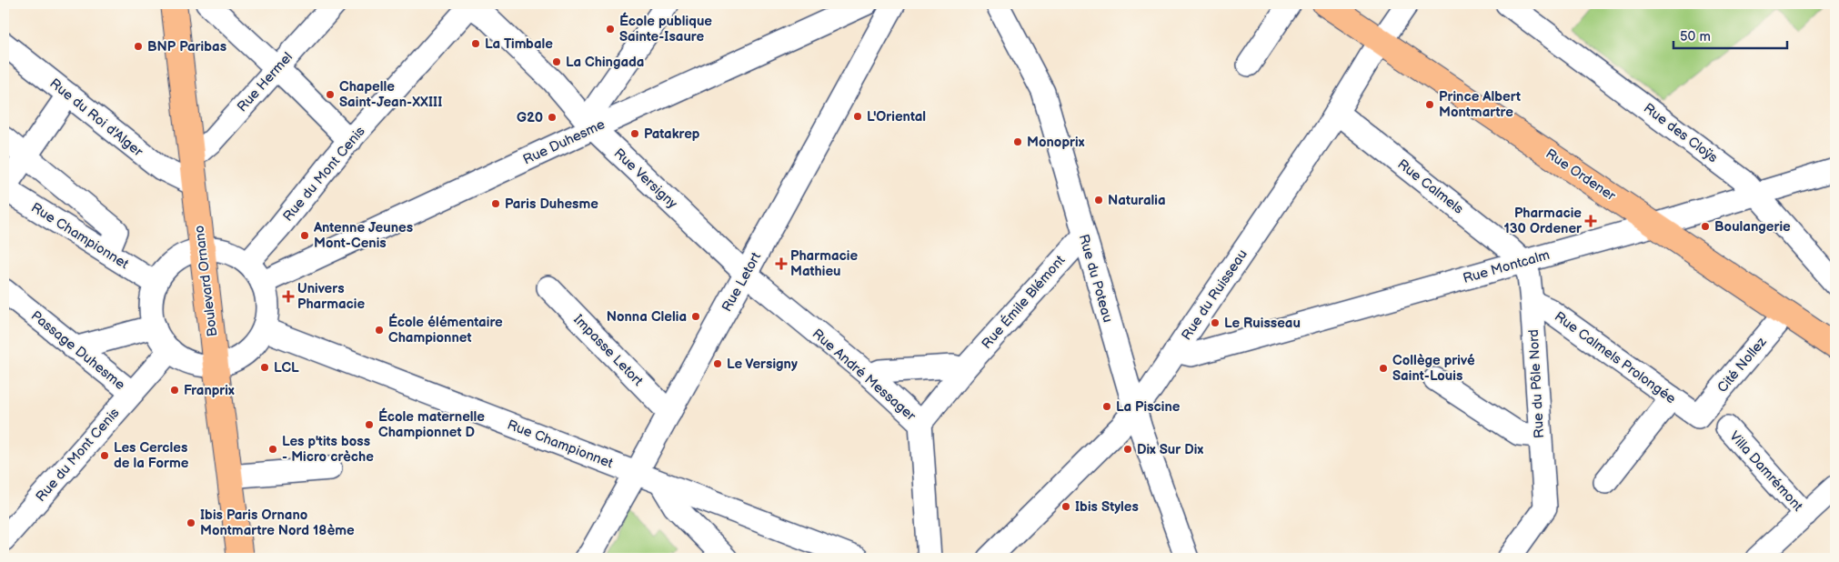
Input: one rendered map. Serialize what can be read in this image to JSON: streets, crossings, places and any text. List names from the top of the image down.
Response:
{
  "streets": {
    "main road": ["Rue Ordener", "Boulevard Ornano"],
    "street": [
      "Rue Hermel",
      "Rue du Roi d'Alger",
      "Rue des Cloÿs",
      "Rue Duhesme",
      "Rue du Mont Cenis",
      "Rue Versigny",
      "Rue Calmels",
      "Rue Championnet",
      "Rue Montcalm",
      "Rue du Poteau",
      "Rue Letort",
      "Rue du Ruisseau",
      "Rue Émile Blémont",
      "Passage Duhesme",
      "Impasse Letort",
      "Rue Calmels Prolongée",
      "Cité Nollez",
      "Rue André Messager",
      "Rue du Pôle Nord",
      "Villa Damrémont"
    ]
  },
  "crossings": [
    ["Rue Hermel", "Boulevard Ornano"],
    ["Rue du Roi d'Alger", "Boulevard Ornano"],
    ["Rue des Cloÿs", "Rue Montcalm"],
    ["Rue Duhesme", "Rue Versigny"],
    ["Rue du Mont Cenis", "Rue Versigny"],
    ["Rue du Mont Cenis", "Passage Duhesme"],
    ["Rue Ordener", "Rue Montcalm"],
    ["Rue Ordener", "Rue du Ruisseau"],
    ["Rue Ordener", "Cité Nollez"],
    ["Rue Versigny", "Rue Letort"],
    ["Rue Versigny", "Rue André Messager"],
    ["Rue Calmels", "Rue Montcalm"],
    ["Rue Calmels", "Rue du Ruisseau"],
    ["Rue Calmels", "Rue du Pôle Nord"],
    ["Rue Championnet", "Rue Letort"],
    ["Rue Montcalm", "Rue du Ruisseau"],
    ["Rue Montcalm", "Rue du Pôle Nord"],
    ["Rue du Poteau", "Rue du Ruisseau"],
    ["Rue du Poteau", "Rue Émile Blémont"],
    ["Rue Letort", "Impasse Letort"],
    ["Rue Letort", "Rue André Messager"],
    ["Rue Émile Blémont", "Rue André Messager"],
    ["Rue Calmels Prolongée", "Cité Nollez"],
    ["Rue Calmels Prolongée", "Rue du Pôle Nord"]
  ],
  "places": {
    "other": [
      "École publique Sainte-Isaure",
      "La Timbale",
      "BNP Paribas",
      "La Chingada",
      "Chapelle Saint-Jean-XXIII",
      "Prince Albert Montmartre",
      "L'Oriental",
      "G20",
      "Patakrep",
      "Monoprix",
      "Naturalia",
      "Paris Duhesme",
      "Boulangerie",
      "Antenne Jeunes Mont-Cenis",
      "Nonna Clelia",
      "Le Ruisseau",
      "École élémentaire Championnet",
      "Le Versigny",
      "LCL",
      "Collège privé Saint-Louis",
      "Franprix",
      "La Piscine",
      "École maternelle Championnet D",
      "Les p'tits boss - Micro crèche",
      "Dix Sur Dix",
      "Les Cercles de la Forme",
      "Ibis Styles",
      "Ibis Paris Ornano Montmartre Nord 18ème"
    ],
    "health": ["Pharmacie 130 Ordener", "Pharmacie Mathieu", "Univers Pharmacie"]
  },
  "scale_bar": "50 m"
}
